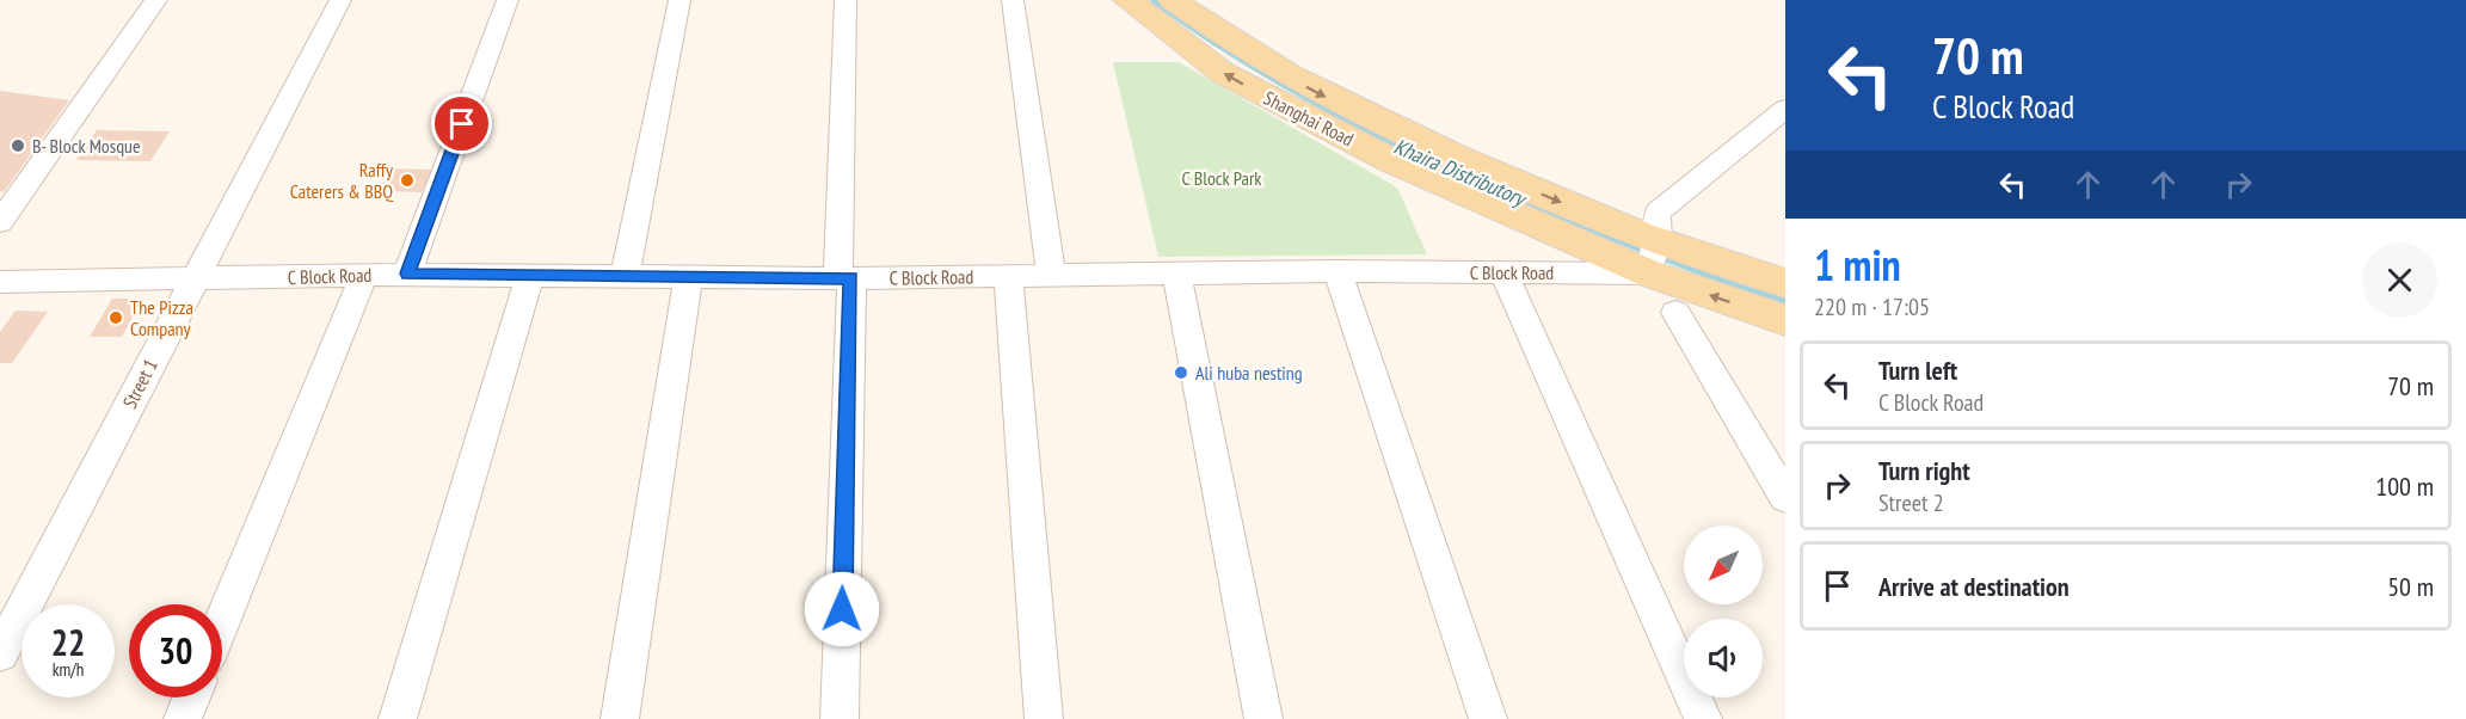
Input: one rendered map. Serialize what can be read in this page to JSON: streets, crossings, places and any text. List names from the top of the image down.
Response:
{
  "streets": {
    "main road": ["Shanghai Road"],
    "street": ["C Block Road", "Street 1"]
  },
  "crossings": [
    ["Shanghai Road", "C Block Road"],
    ["C Block Road", "Street 1"]
  ],
  "water": ["Khaira Distributory"],
  "parks": ["C Block Park"],
  "places": [
    "B- Block Mosque",
    "Raffy Caterers & BBQ",
    "The Pizza Company",
    "Ali huba nesting"
  ],
  "north": "bottom left",
  "page": {
    "turn": ["70 m", "C Block Road"],
    "heading": ["1 min", "220 m · 17:05"],
    "list": [
      {
        "name": "Turn left",
        "note": "C Block Road",
        "value": "70 m"
      },
      {
        "name": "Turn right",
        "note": "Street 2",
        "value": "100 m"
      },
      {
        "name": "Arrive at destination",
        "value": "50 m"
      }
    ],
    "speed": "22 km/h",
    "limit": "30"
  }
}
